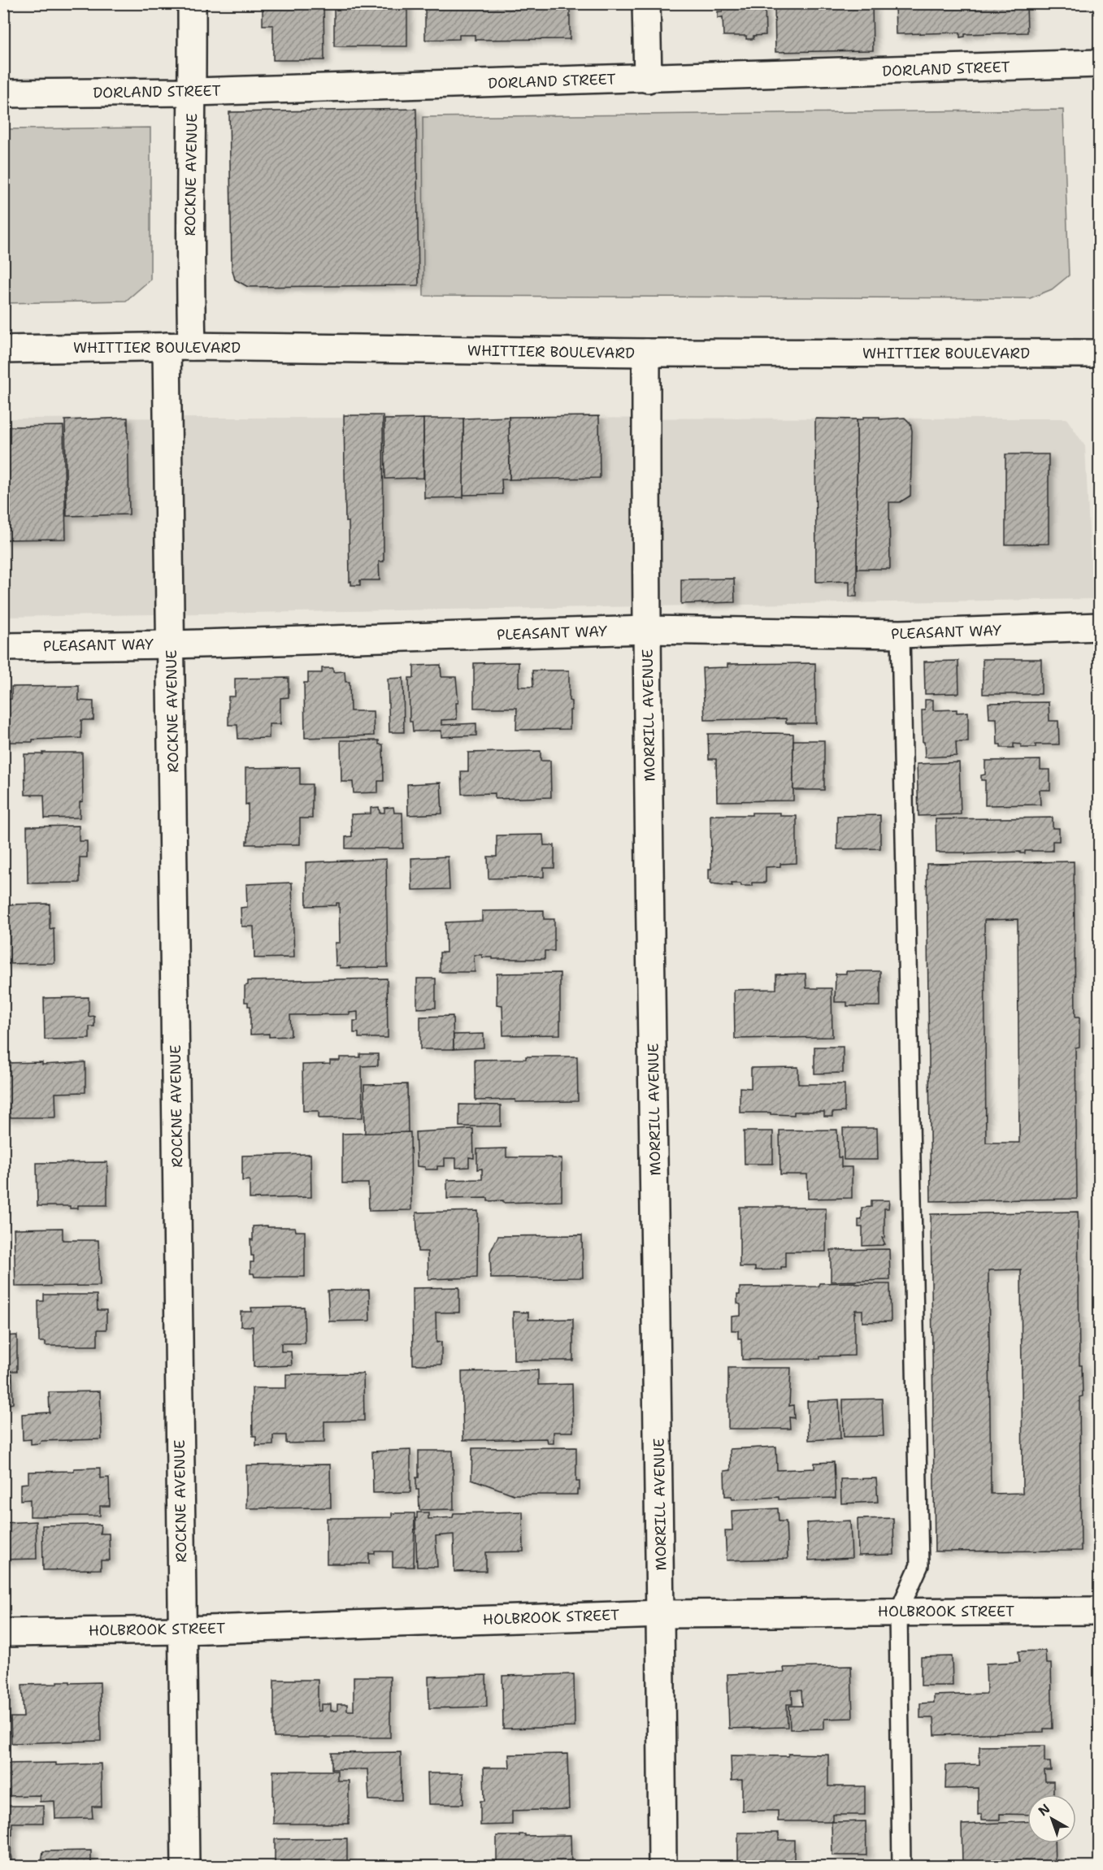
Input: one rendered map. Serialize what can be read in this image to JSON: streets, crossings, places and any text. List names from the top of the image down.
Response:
{
  "streets": {
    "street": [
      "DORLAND STREET",
      "ROCKNE AVENUE",
      "WHITTIER BOULEVARD",
      "PLEASANT WAY",
      "MORRILL AVENUE",
      "HOLBROOK STREET"
    ]
  },
  "crossings": [
    ["DORLAND STREET", "ROCKNE AVENUE"],
    ["ROCKNE AVENUE", "WHITTIER BOULEVARD"],
    ["ROCKNE AVENUE", "PLEASANT WAY"],
    ["ROCKNE AVENUE", "HOLBROOK STREET"],
    ["WHITTIER BOULEVARD", "MORRILL AVENUE"],
    ["PLEASANT WAY", "MORRILL AVENUE"],
    ["MORRILL AVENUE", "HOLBROOK STREET"]
  ],
  "north": "top left"
}
